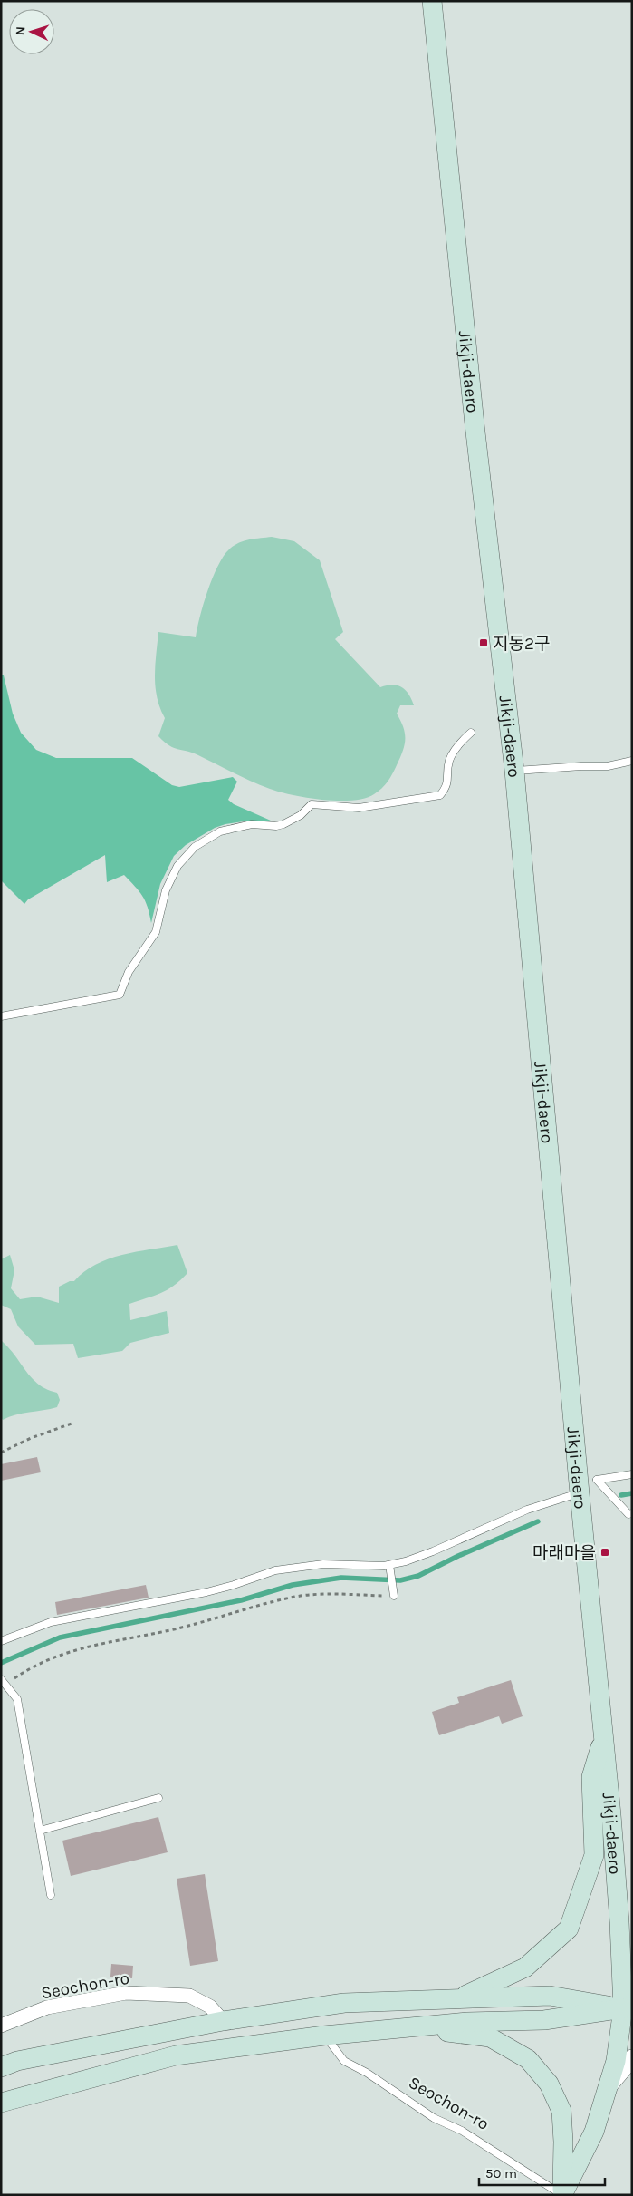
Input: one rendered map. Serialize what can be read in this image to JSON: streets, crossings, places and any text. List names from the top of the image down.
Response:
{
  "streets": {
    "main road": ["Jikji-daero"],
    "street": ["Seochon-ro"]
  },
  "crossings": [
    ["Jikji-daero", "Seochon-ro"]
  ],
  "places": {
    "transit": ["지동2구", "마래마을"]
  },
  "scale_bar": "50 m",
  "north": "left"
}
